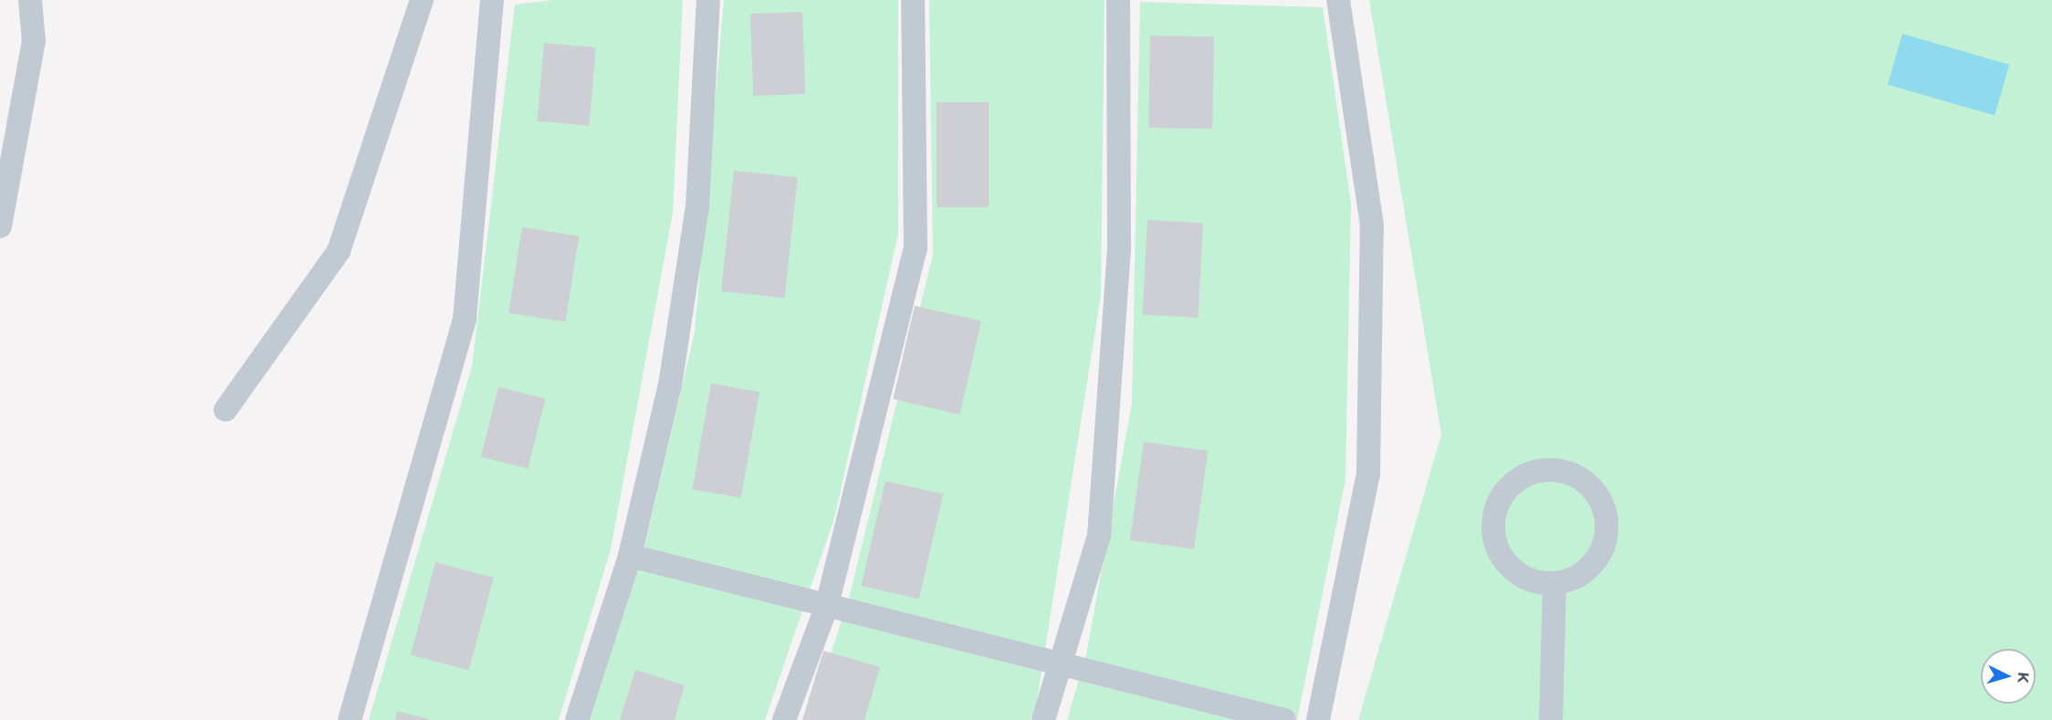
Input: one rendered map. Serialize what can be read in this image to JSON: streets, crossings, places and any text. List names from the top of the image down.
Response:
{
  "north": "right"
}
